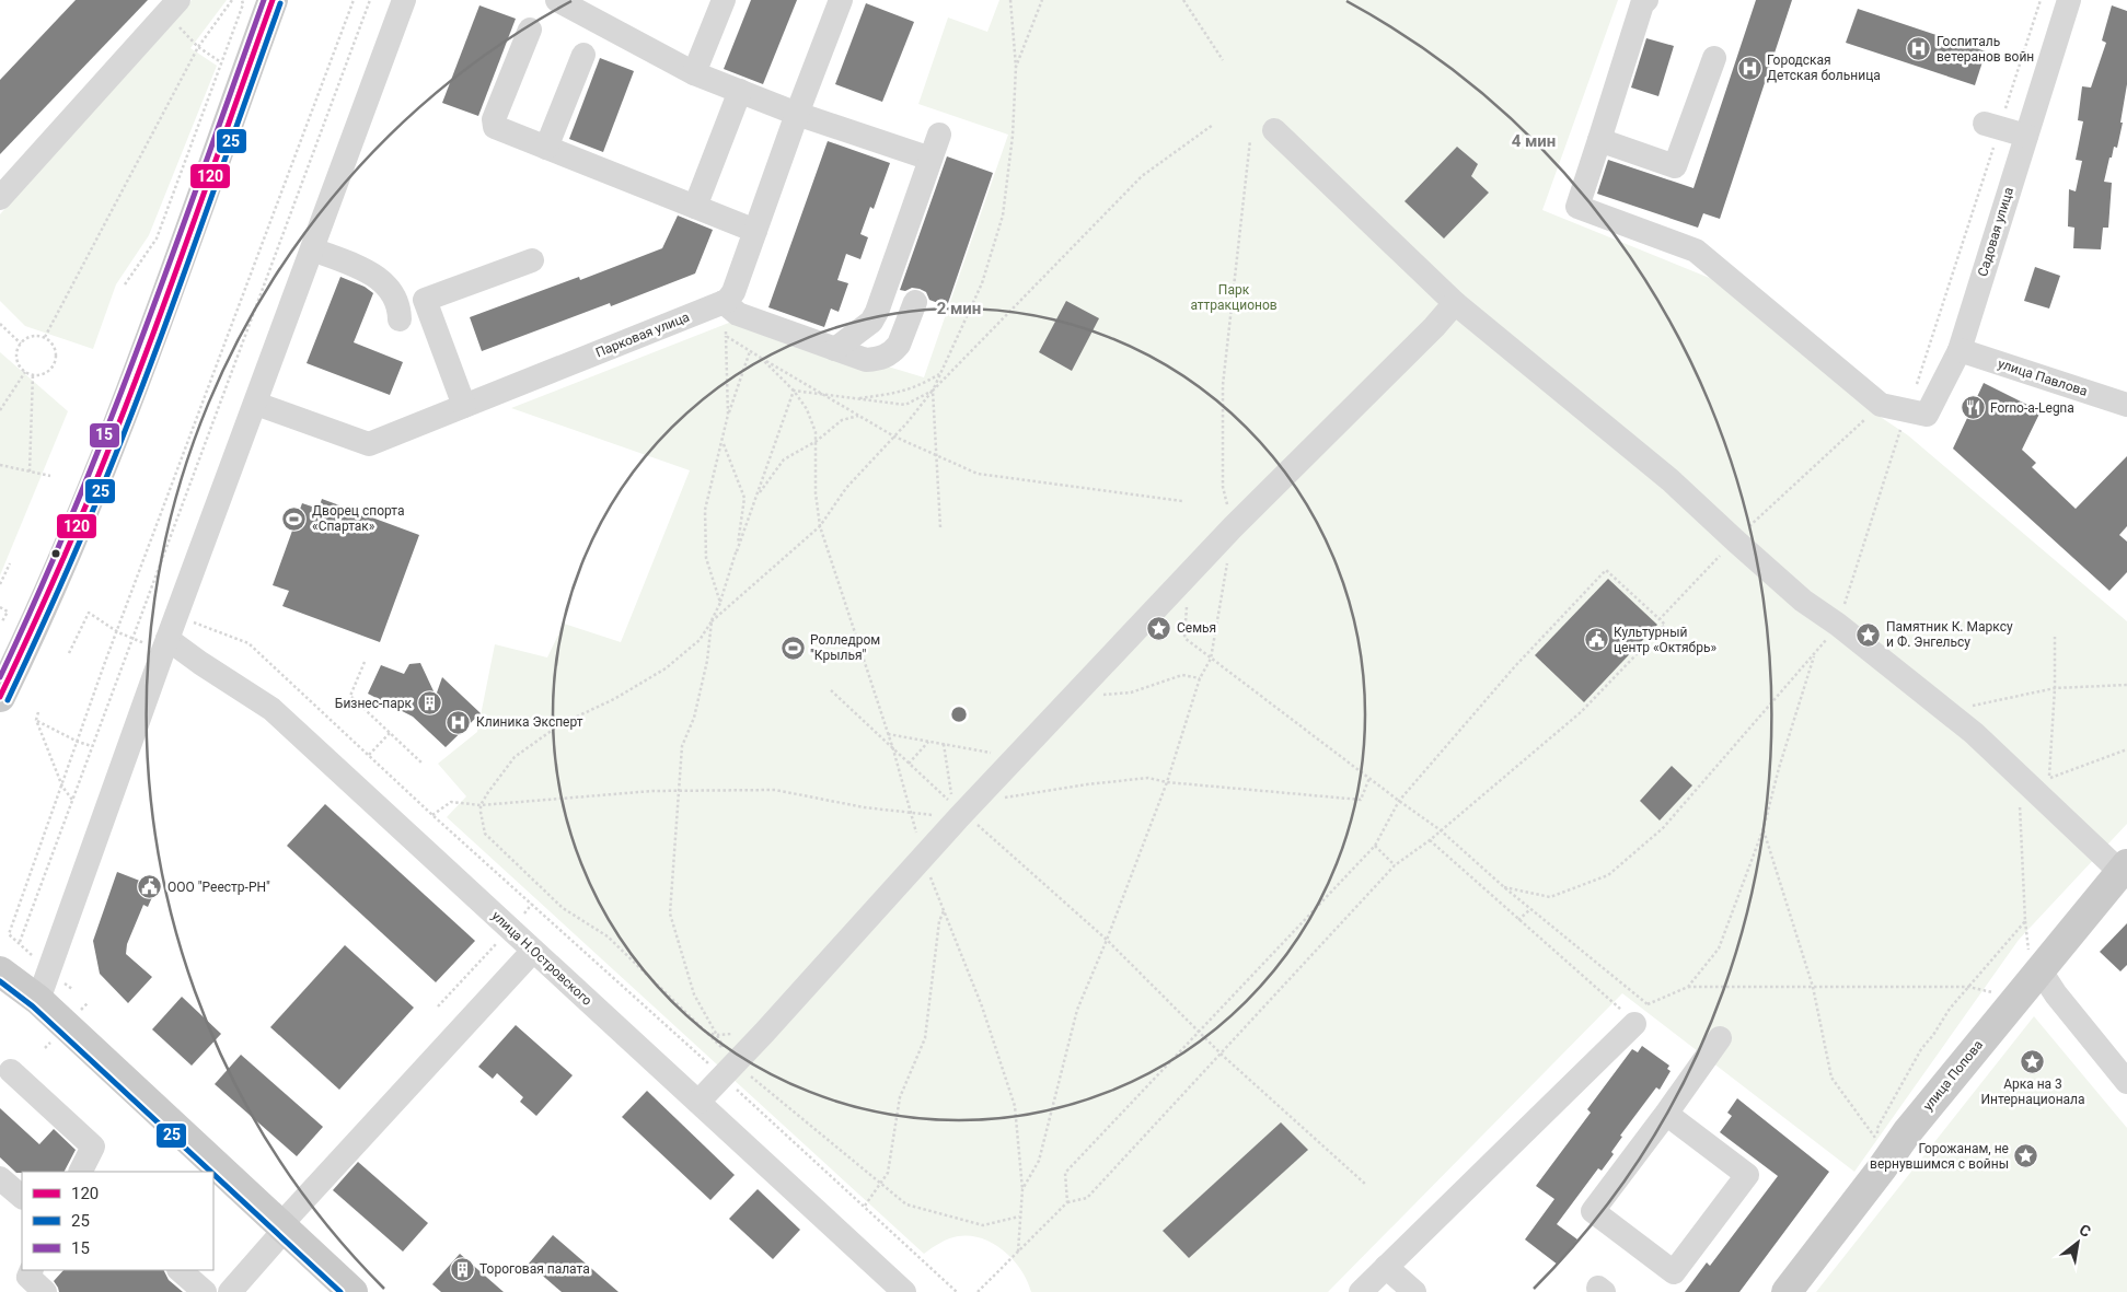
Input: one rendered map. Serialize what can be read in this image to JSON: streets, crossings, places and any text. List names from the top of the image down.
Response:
{
  "streets": {
    "main road": ["улица Попова"],
    "street": [
      "Садовая улица",
      "Парковая улица",
      "улица Павлова",
      "улица Н.Островского"
    ]
  },
  "crossings": [
    ["Садовая улица", "улица Павлова"]
  ],
  "parks": ["Парк аттракционов"],
  "places": {
    "hospital": ["Госпиталь ветеранов войн", "Городская Детская больница", "Клиника Эксперт"],
    "restaurant": ["Forno-a-Legna"],
    "sports": ["Дворец спорта «Спартак»", "Ролледром \"Крылья\""],
    "place": [
      "Семья",
      "Памятник К. Марксу и Ф. Энгельсу",
      "Арка на 3 Интернационала",
      "Горожанам, не вернувшимся с войны"
    ],
    "public building": ["Культурный центр «Октябрь»", "ООО \"Реестр-РН\""],
    "building": ["Бизнес-парк", "Тороговая палата"]
  },
  "lines": ["transit line 120", "transit line 15", "transit line 25"],
  "legend": ["120", "25", "15"],
  "north": "top right",
  "rings": ["4 мин", "2 мин"]
}
